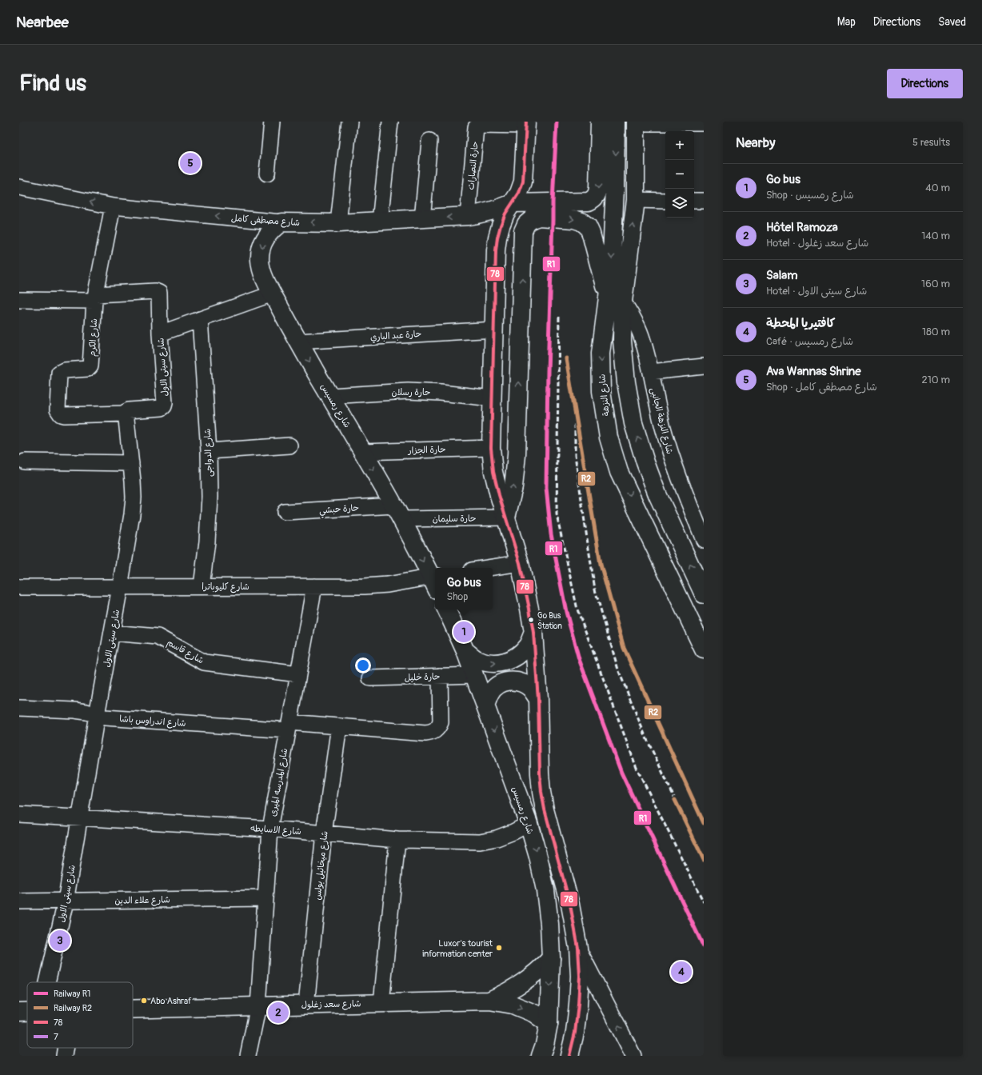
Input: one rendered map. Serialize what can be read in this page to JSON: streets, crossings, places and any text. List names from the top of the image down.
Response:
{
  "streets": {
    "main road": [
      "شارع مصطفى كامل",
      "شارع النزهة",
      "شارع رمسيس",
      "شارع سعد زغلول"
    ],
    "street": [
      "حارة النصارات",
      "حارة عبد الباري",
      "شارع الكرم",
      "شارع سيتى الاول",
      "حارة رسلان",
      "شارع النزهة الجانبى",
      "حارة الجزار",
      "شارع الدواجى",
      "حارة حبشي",
      "حارة سليمان",
      "شارع كليوباترا",
      "شارع قاسم",
      "حارة خليل",
      "شارع اندراوس باشا",
      "شارع المدرسه الميرى",
      "شارع الاسايطه",
      "شارع ميخائيل بولس",
      "شارع علاء الدين"
    ]
  },
  "crossings": [
    ["حارة النصارات", "شارع مصطفى كامل"],
    ["شارع مصطفى كامل", "شارع الكرم"],
    ["شارع مصطفى كامل", "شارع رمسيس"],
    ["حارة عبد الباري", "شارع رمسيس"],
    ["شارع الكرم", "شارع سيتى الاول"],
    ["شارع سيتى الاول", "شارع كليوباترا"],
    ["شارع سيتى الاول", "شارع قاسم"],
    ["شارع سيتى الاول", "شارع اندراوس باشا"],
    ["شارع سيتى الاول", "شارع الاسايطه"],
    ["شارع سيتى الاول", "شارع علاء الدين"],
    ["حارة رسلان", "شارع رمسيس"],
    ["شارع النزهة", "شارع النزهة الجانبى"],
    ["شارع رمسيس", "حارة الجزار"],
    ["شارع رمسيس", "حارة حبشي"],
    ["شارع رمسيس", "حارة سليمان"],
    ["شارع رمسيس", "شارع كليوباترا"],
    ["شارع رمسيس", "حارة خليل"],
    ["شارع رمسيس", "شارع الاسايطه"],
    ["شارع رمسيس", "شارع سعد زغلول"],
    ["شارع الدواجى", "شارع كليوباترا"],
    ["حارة حبشي", "حارة سليمان"],
    ["شارع كليوباترا", "شارع المدرسه الميرى"],
    ["شارع قاسم", "شارع المدرسه الميرى"],
    ["حارة خليل", "شارع اندراوس باشا"],
    ["شارع اندراوس باشا", "شارع المدرسه الميرى"],
    ["شارع اندراوس باشا", "شارع ميخائيل بولس"],
    ["شارع المدرسه الميرى", "شارع الاسايطه"],
    ["شارع المدرسه الميرى", "شارع علاء الدين"],
    ["شارع المدرسه الميرى", "شارع سعد زغلول"],
    ["شارع الاسايطه", "شارع ميخائيل بولس"],
    ["شارع ميخائيل بولس", "شارع سعد زغلول"]
  ],
  "one_way": ["شارع مصطفى كامل"],
  "places": ["Go Bus Station", "Luxor's tourist information center", "Abo Ashraf"],
  "lines": ["rail line R1", "transit line 78", "rail line R2"],
  "legend": [
    "Railway R1",
    "Railway R2",
    "78",
    "7"
  ],
  "page": {
    "header": "Nearbee",
    "nav": ["Map", "Directions", "Saved"],
    "buttons": "Directions",
    "title": "Find us",
    "heading": ["Nearby", "5 results"],
    "map_buttons": ["+", "−"],
    "pins": [
      "5",
      "1",
      "3",
      "4",
      "2"
    ],
    "list": [
      {
        "mark": "1",
        "name": "Go bus",
        "note": "Shop · شارع رمسيس",
        "value": "40 m"
      },
      {
        "mark": "2",
        "name": "Hôtel Ramoza",
        "note": "Hotel · شارع سعد زغلول",
        "value": "140 m"
      },
      {
        "mark": "3",
        "name": "Salam",
        "note": "Hotel · شارع سيتى الاول",
        "value": "160 m"
      },
      {
        "mark": "4",
        "name": "كافتيريا المحطة",
        "note": "Café · شارع رمسيس",
        "value": "180 m"
      },
      {
        "mark": "5",
        "name": "Ava Wannas Shrine",
        "note": "Shop · شارع مصطفى كامل",
        "value": "210 m"
      }
    ],
    "popup": ["Go bus", "Shop"]
  }
}
